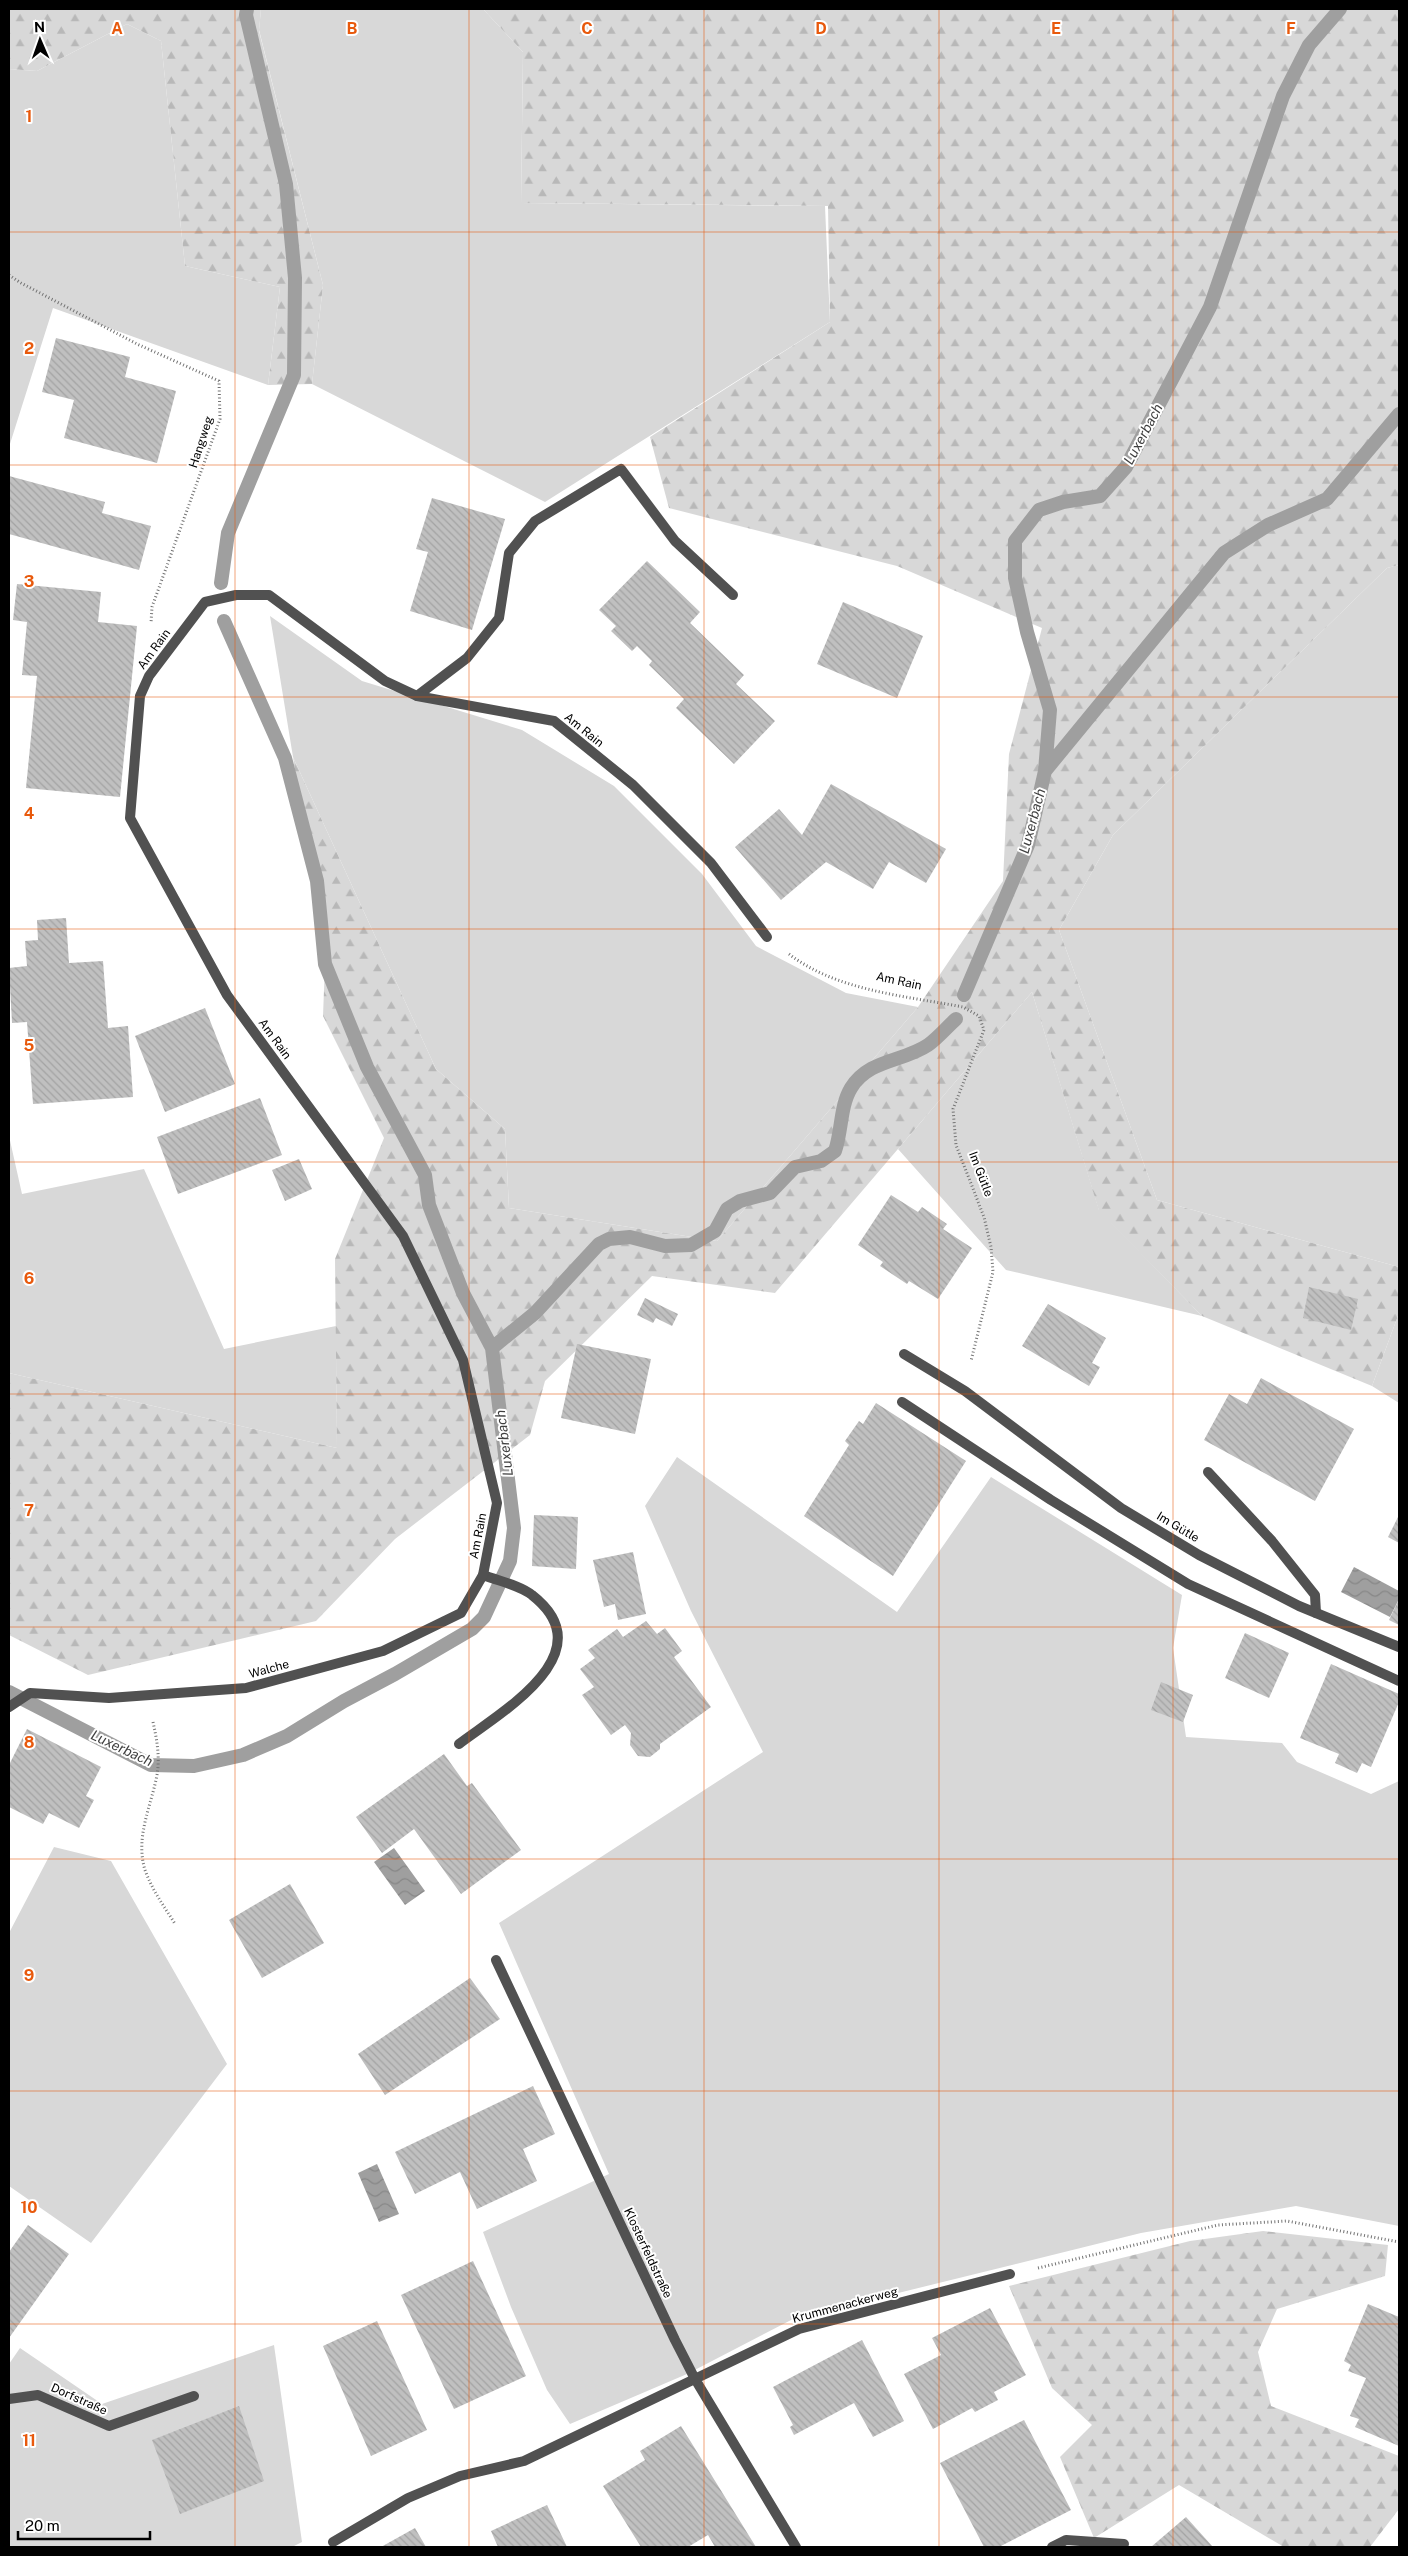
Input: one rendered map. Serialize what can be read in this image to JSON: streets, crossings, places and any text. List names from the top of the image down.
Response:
{
  "streets": {
    "street": [
      "Am Rain",
      "Im Gütle",
      "Walche",
      "Klosterfeldstraße",
      "Krummenackerweg",
      "Dorfstraße"
    ],
    "path": ["Hangweg"]
  },
  "crossings": [
    ["Am Rain", "Im Gütle"],
    ["Am Rain", "Walche"],
    ["Klosterfeldstraße", "Krummenackerweg"]
  ],
  "water": ["Luxerbach"],
  "scale_bar": "20 m",
  "north": "top",
  "grid": {
    "columns": [
      "A",
      "B",
      "C",
      "D",
      "E",
      "F"
    ],
    "rows": [
      "1",
      "2",
      "3",
      "4",
      "5",
      "6",
      "7",
      "8",
      "9",
      "10",
      "11"
    ]
  }
}
